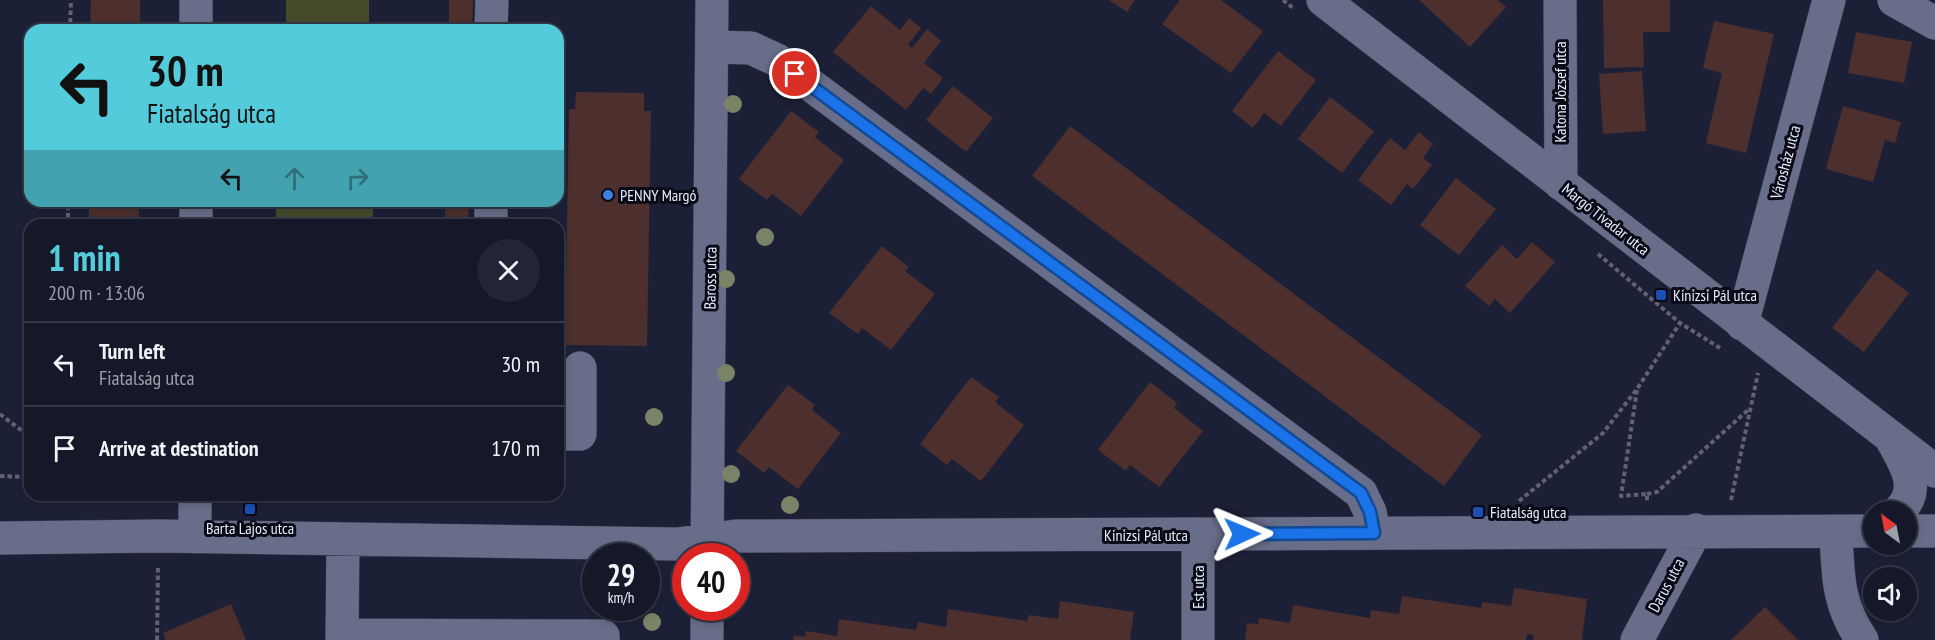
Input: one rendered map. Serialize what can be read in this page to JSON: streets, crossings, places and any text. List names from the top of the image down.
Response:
{
  "streets": {
    "street": [
      "Katona József utca",
      "Városház utca",
      "Margó Tivadar utca",
      "Baross utca",
      "Kinizsi Pál utca",
      "Darus utca",
      "Est utca"
    ]
  },
  "crossings": [
    ["Katona József utca", "Margó Tivadar utca"],
    ["Városház utca", "Margó Tivadar utca"],
    ["Kinizsi Pál utca", "Darus utca"],
    ["Kinizsi Pál utca", "Est utca"]
  ],
  "places": {
    "other": ["PENNY Margó"],
    "transit": ["Kinizsi Pál utca", "Barta Lajos utca", "Fiatalság utca"]
  },
  "north": "top left",
  "page": {
    "turn": ["30 m", "Fiatalság utca"],
    "heading": ["1 min", "200 m · 13:06"],
    "list": [
      {
        "name": "Turn left",
        "note": "Fiatalság utca",
        "value": "30 m"
      },
      {
        "name": "Arrive at destination",
        "value": "170 m"
      }
    ],
    "speed": "29 km/h",
    "limit": "40"
  }
}
